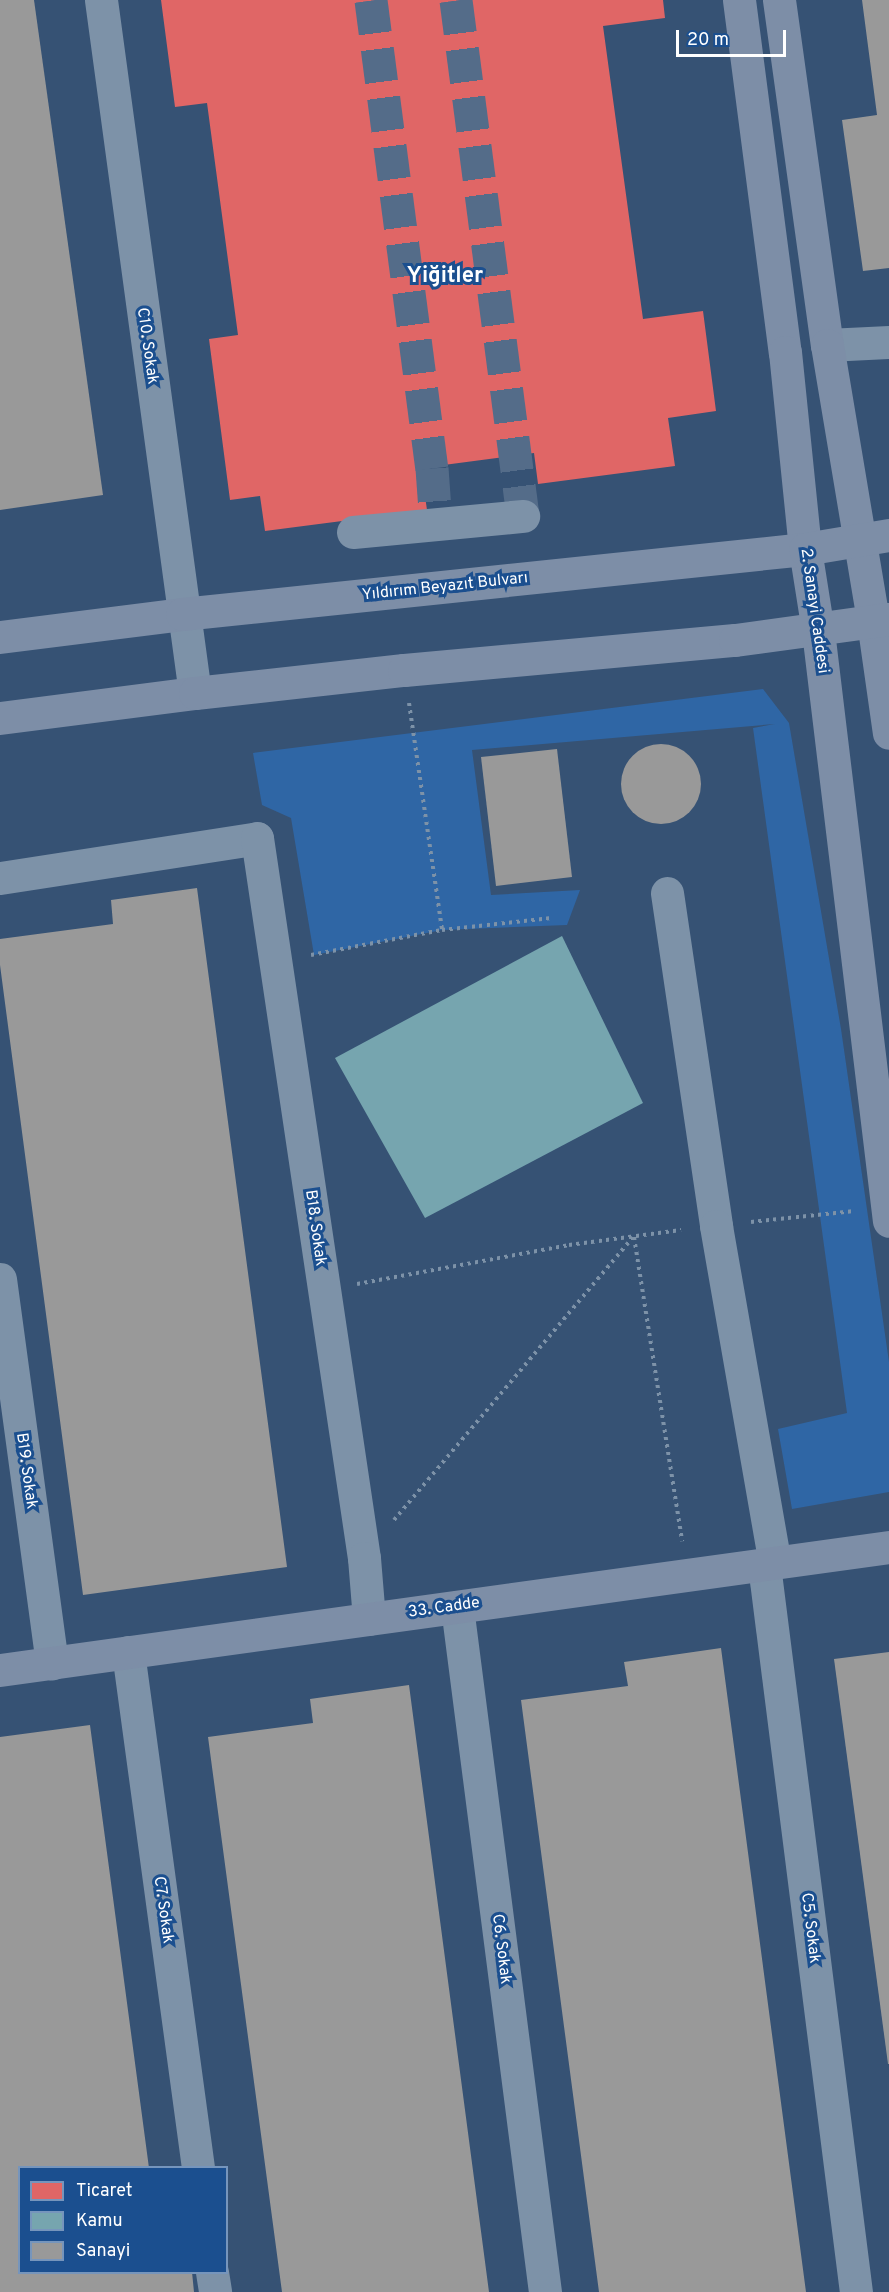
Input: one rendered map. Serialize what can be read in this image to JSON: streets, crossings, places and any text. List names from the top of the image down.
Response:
{
  "streets": {
    "main road": ["Yıldırım Beyazıt Bulvarı", "2. Sanayi Caddesi", "33. Cadde"],
    "street": [
      "C10. Sokak",
      "B18. Sokak",
      "B19. Sokak",
      "C7. Sokak",
      "C5. Sokak",
      "C6. Sokak"
    ]
  },
  "crossings": [
    ["C10. Sokak", "Yıldırım Beyazıt Bulvarı"],
    ["Yıldırım Beyazıt Bulvarı", "2. Sanayi Caddesi"],
    ["B18. Sokak", "33. Cadde"],
    ["B19. Sokak", "33. Cadde"],
    ["33. Cadde", "C7. Sokak"],
    ["33. Cadde", "C5. Sokak"],
    ["33. Cadde", "C6. Sokak"]
  ],
  "districts": ["Yiğitler"],
  "legend": ["Ticaret", "Kamu", "Sanayi"],
  "scale_bar": "20 m"
}
